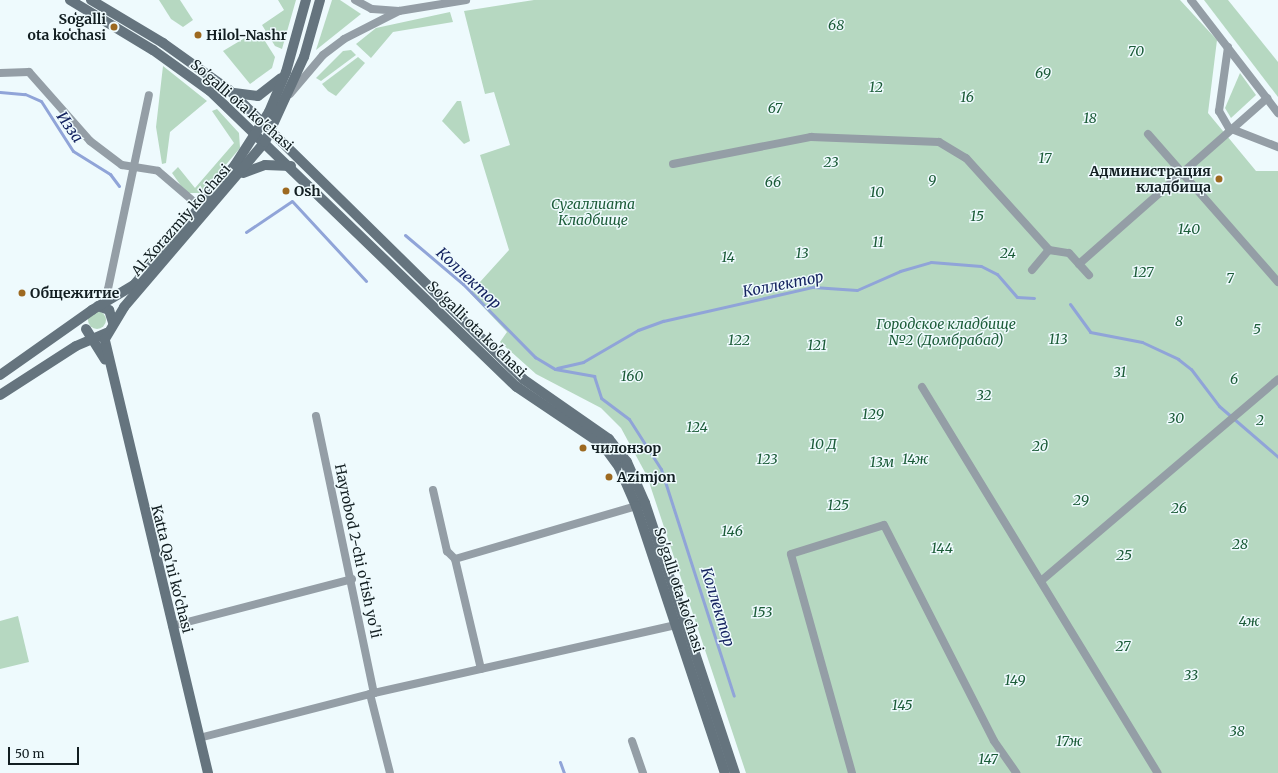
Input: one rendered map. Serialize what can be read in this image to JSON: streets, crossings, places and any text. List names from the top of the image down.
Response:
{
  "streets": {
    "main road": ["So'galli ota ko'chasi", "Al-Xorazmiy ko'chasi", "Katta Qa'ni ko'chasi"],
    "street": ["Hayrobod 2-chi o'tish yo'li"]
  },
  "crossings": [
    ["So'galli ota ko'chasi", "Al-Xorazmiy ko'chasi"]
  ],
  "water": ["Изза", "Коллектор"],
  "parks": [
    "68",
    "70",
    "69",
    "12",
    "16",
    "67",
    "18",
    "17",
    "23",
    "9",
    "66",
    "10",
    "Сугаллиата Кладбище",
    "15",
    "140",
    "11",
    "13",
    "24",
    "14",
    "127",
    "7",
    "8",
    "Городское кладбище №2 (Домбрабад)",
    "5",
    "113",
    "122",
    "121",
    "31",
    "160",
    "6",
    "32",
    "129",
    "30",
    "2",
    "124",
    "10 Д",
    "2д",
    "123",
    "14ж",
    "13м",
    "29",
    "125",
    "26",
    "146",
    "28",
    "144",
    "25",
    "153",
    "4ж",
    "27",
    "33",
    "149",
    "145",
    "38",
    "17ж",
    "147"
  ],
  "places": [
    "Soʻgalli ota koʻchasi",
    "Hilol-Nashr",
    "Администрация кладбища",
    "Osh",
    "Общежитие",
    "чилонзор",
    "Azimjon"
  ],
  "scale_bar": "50 m"
}
